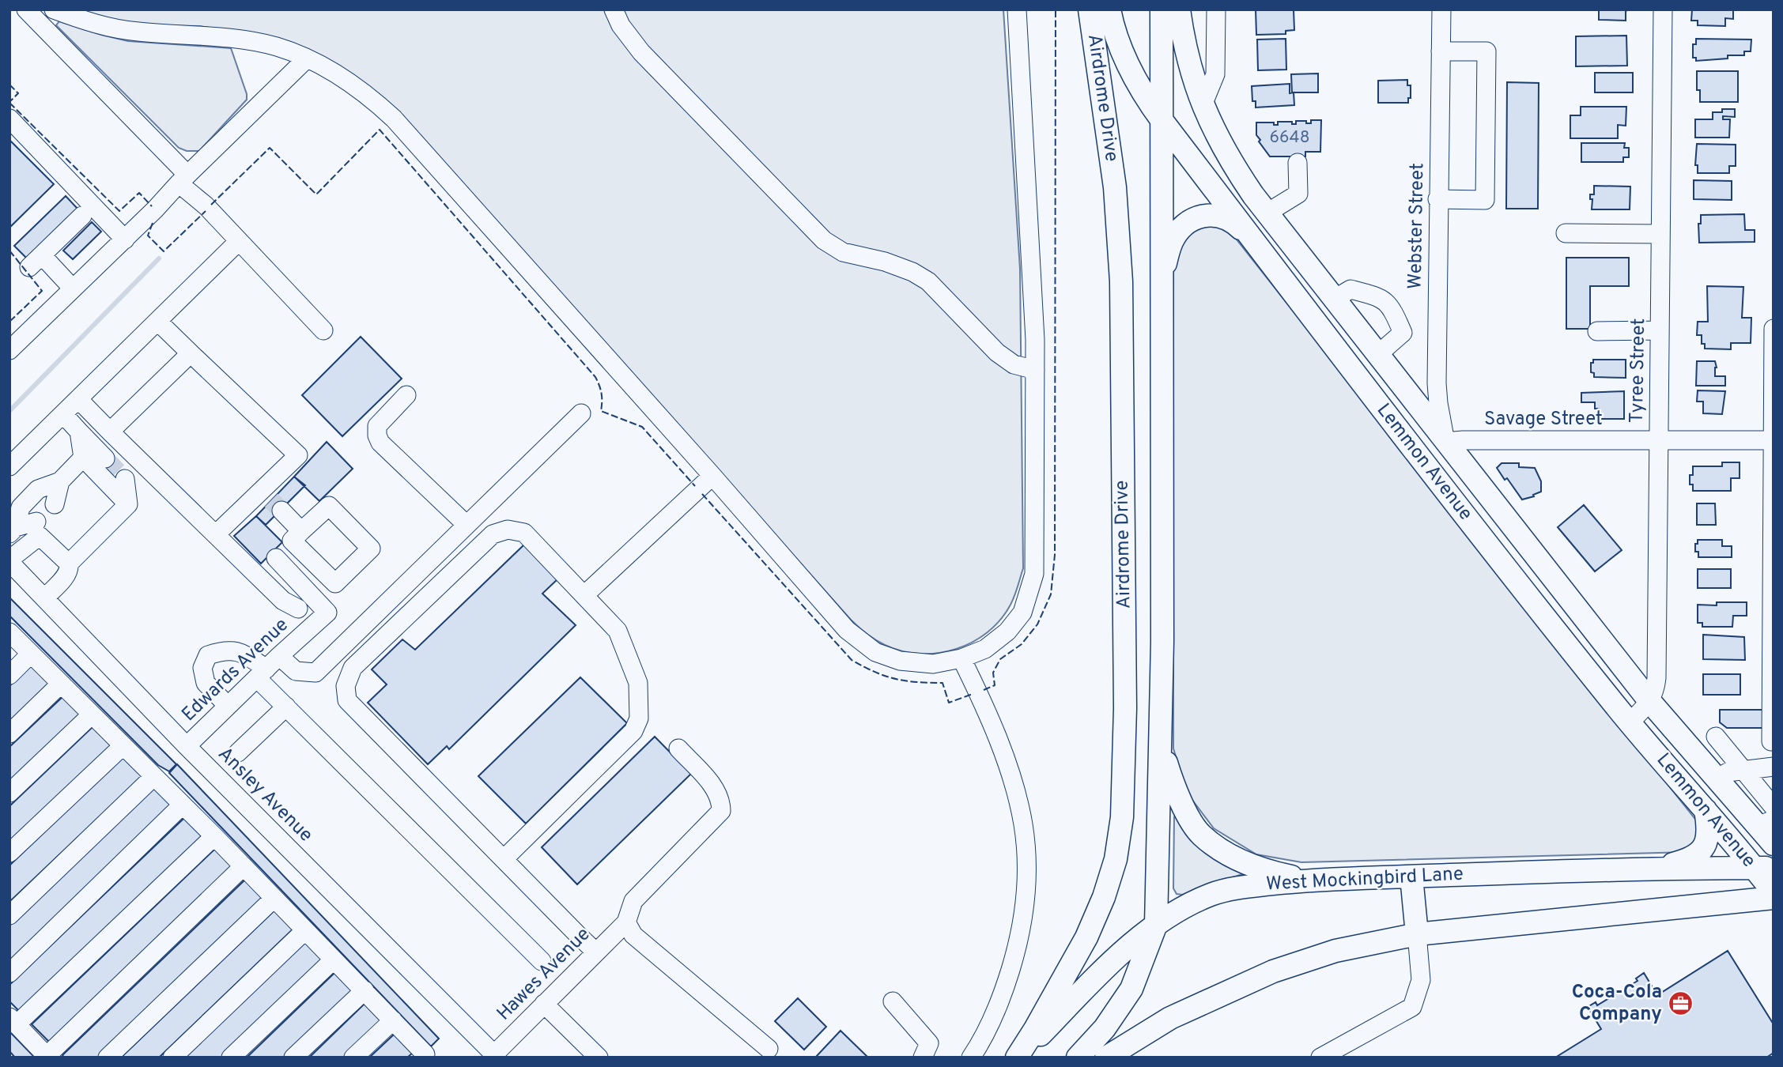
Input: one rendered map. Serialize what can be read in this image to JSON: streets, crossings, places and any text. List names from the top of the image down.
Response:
{
  "streets": {
    "main road": ["Airdrome Drive", "Lemmon Avenue", "West Mockingbird Lane"],
    "street": [
      "Webster Street",
      "Tyree Street",
      "Savage Street",
      "Edwards Avenue",
      "Ansley Avenue",
      "Hawes Avenue"
    ]
  },
  "crossings": [
    ["Airdrome Drive", "Lemmon Avenue"],
    ["Airdrome Drive", "West Mockingbird Lane"],
    ["Webster Street", "Savage Street"],
    ["Webster Street", "Lemmon Avenue"],
    ["Tyree Street", "Savage Street"],
    ["Tyree Street", "Lemmon Avenue"],
    ["Savage Street", "Lemmon Avenue"],
    ["Lemmon Avenue", "West Mockingbird Lane"],
    ["Edwards Avenue", "Ansley Avenue"],
    ["Ansley Avenue", "Hawes Avenue"]
  ],
  "places": {
    "office": ["Coca-Cola Company"]
  },
  "house_numbers": ["6648"]
}
